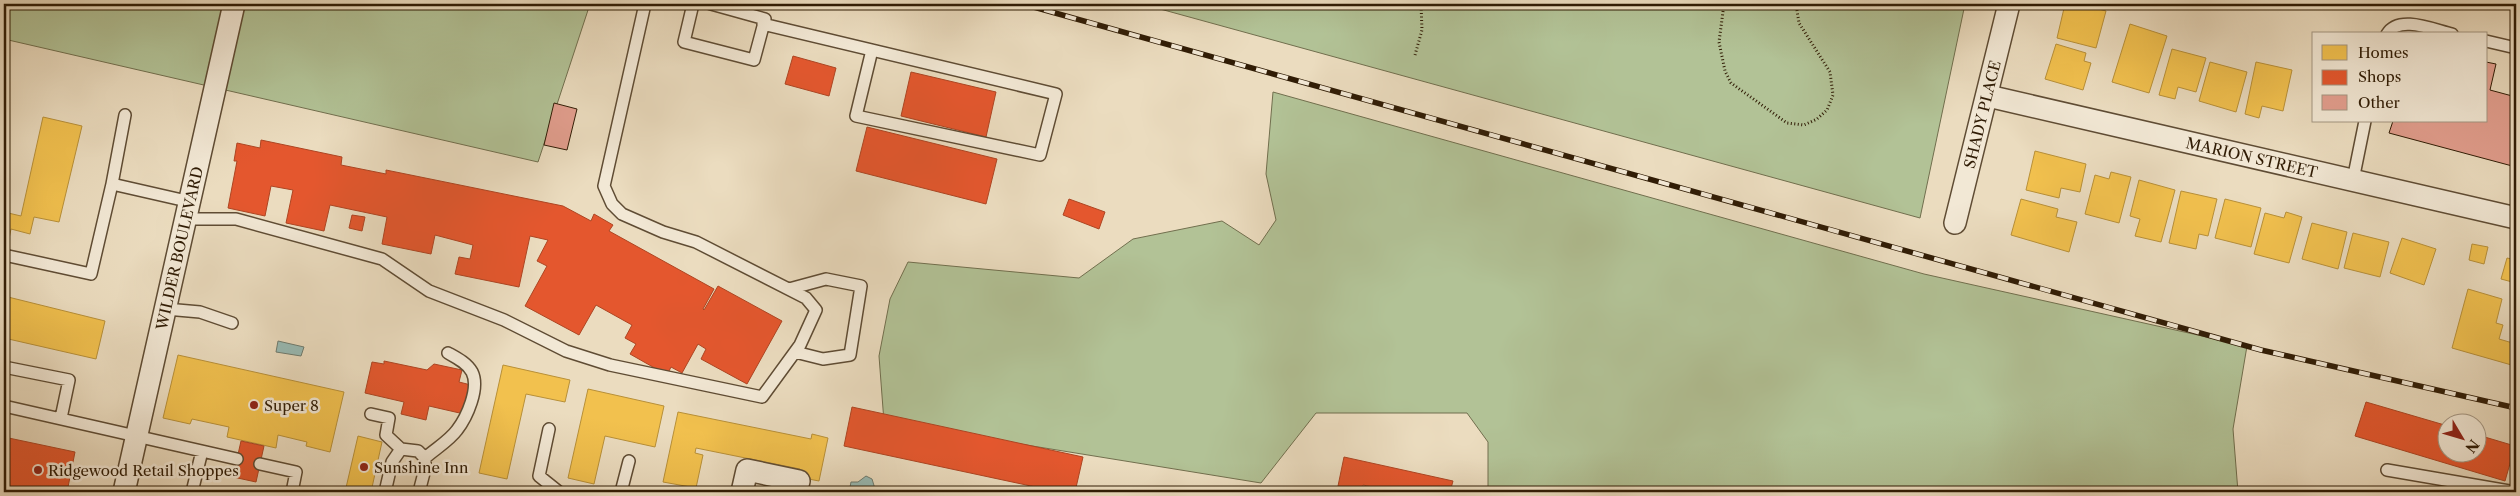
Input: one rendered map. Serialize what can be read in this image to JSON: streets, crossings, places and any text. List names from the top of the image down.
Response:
{
  "streets": {
    "street": ["SHADY PLACE", "MARION STREET", "WILDER BOULEVARD"]
  },
  "crossings": [
    ["SHADY PLACE", "MARION STREET"]
  ],
  "places": ["Super 8", "Sunshine Inn", "Ridgewood Retail Shoppes"],
  "legend": ["Homes", "Shops", "Other"],
  "north": "bottom right"
}
